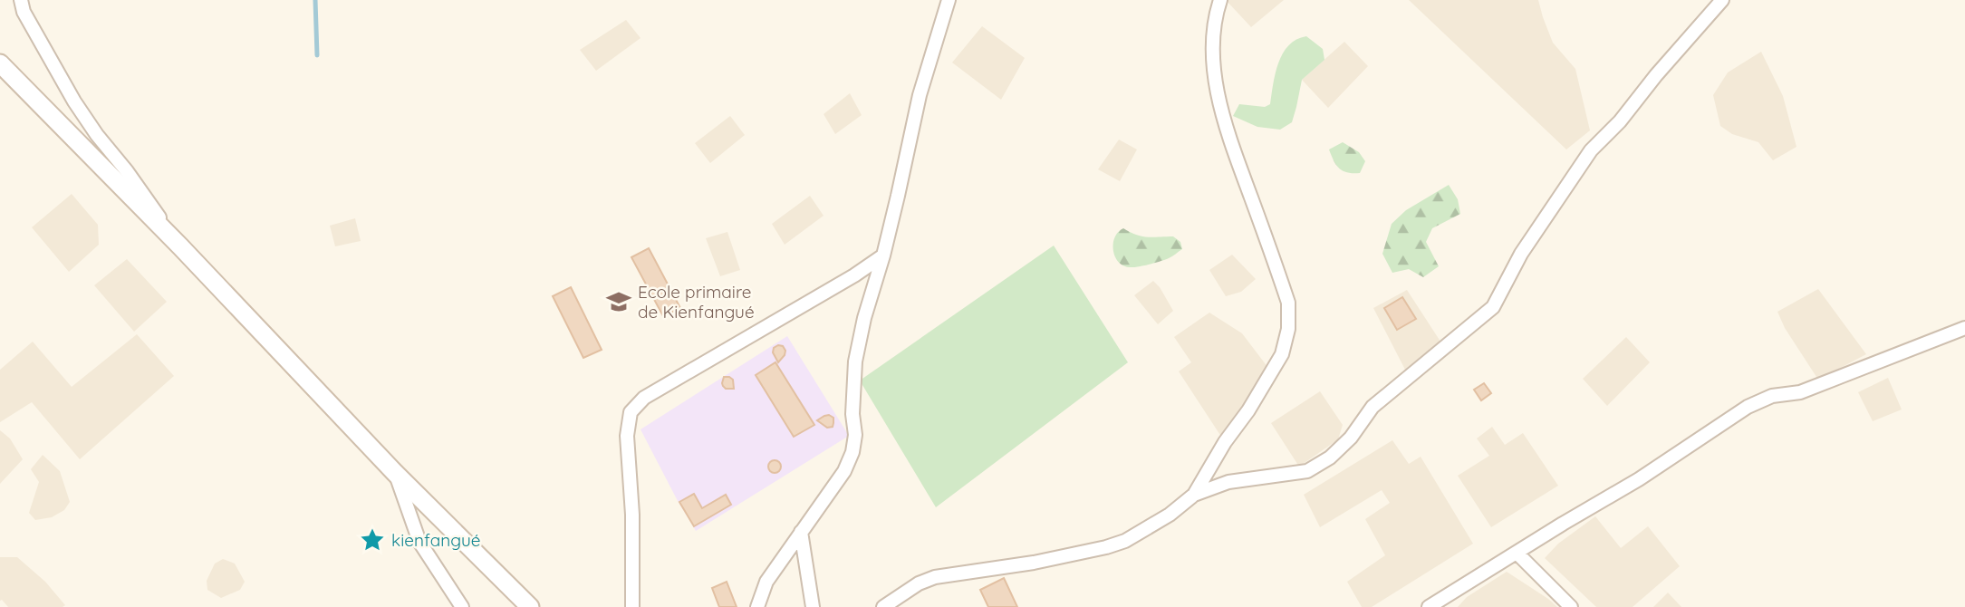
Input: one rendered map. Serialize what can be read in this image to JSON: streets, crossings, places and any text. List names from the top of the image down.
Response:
{
  "places": {
    "school or university": ["Ecole primaire de Kienfangué"],
    "place": ["kienfangué"]
  }
}
